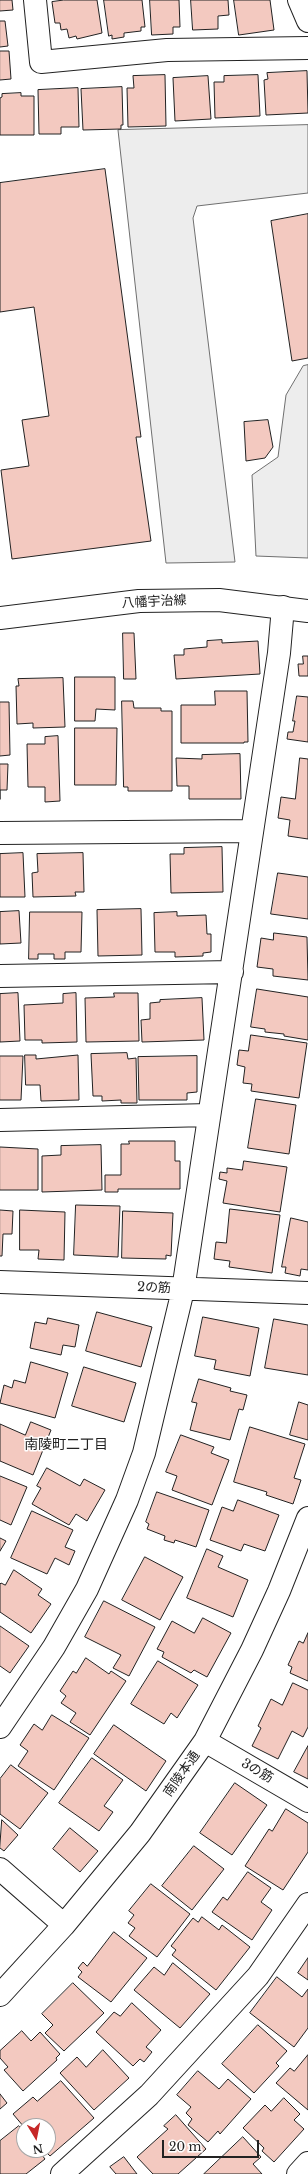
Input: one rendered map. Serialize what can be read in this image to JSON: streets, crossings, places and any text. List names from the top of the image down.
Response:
{
  "streets": {
    "street": [
      "八幡宇治線",
      "2の筋",
      "3の筋",
      "南陵本通"
    ]
  },
  "crossings": [
    ["3の筋", "南陵本通"]
  ],
  "districts": ["南陵町二丁目"],
  "scale_bar": "20 m",
  "north": "bottom"
}
